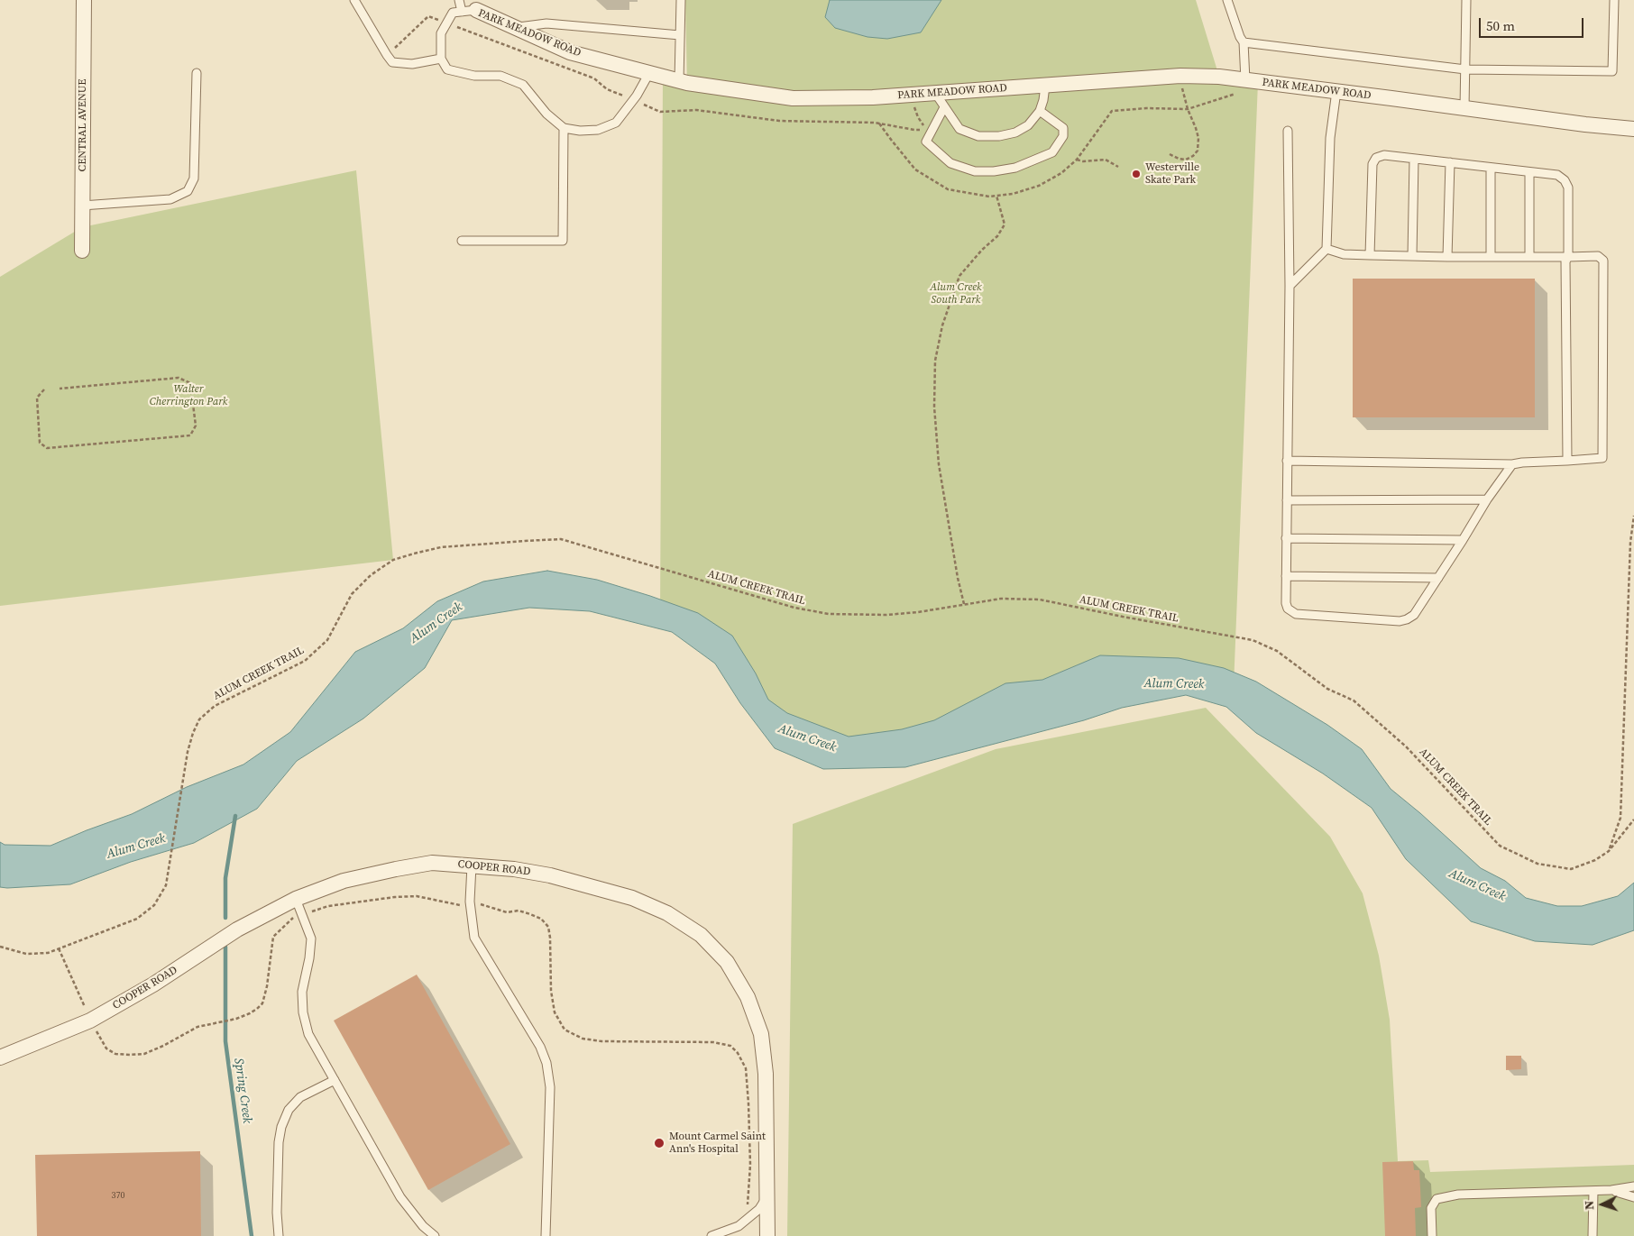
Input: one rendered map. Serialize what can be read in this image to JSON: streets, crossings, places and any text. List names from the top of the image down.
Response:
{
  "streets": {
    "street": ["PARK MEADOW ROAD", "CENTRAL AVENUE", "COOPER ROAD"],
    "path": ["ALUM CREEK TRAIL"]
  },
  "water": ["Alum Creek", "Spring Creek"],
  "parks": ["Alum Creek South Park", "Walter Cherrington Park"],
  "places": ["Westerville Skate Park", "Mount Carmel Saint Ann's Hospital"],
  "house_numbers": ["370"],
  "scale_bar": "50 m",
  "north": "left"
}
